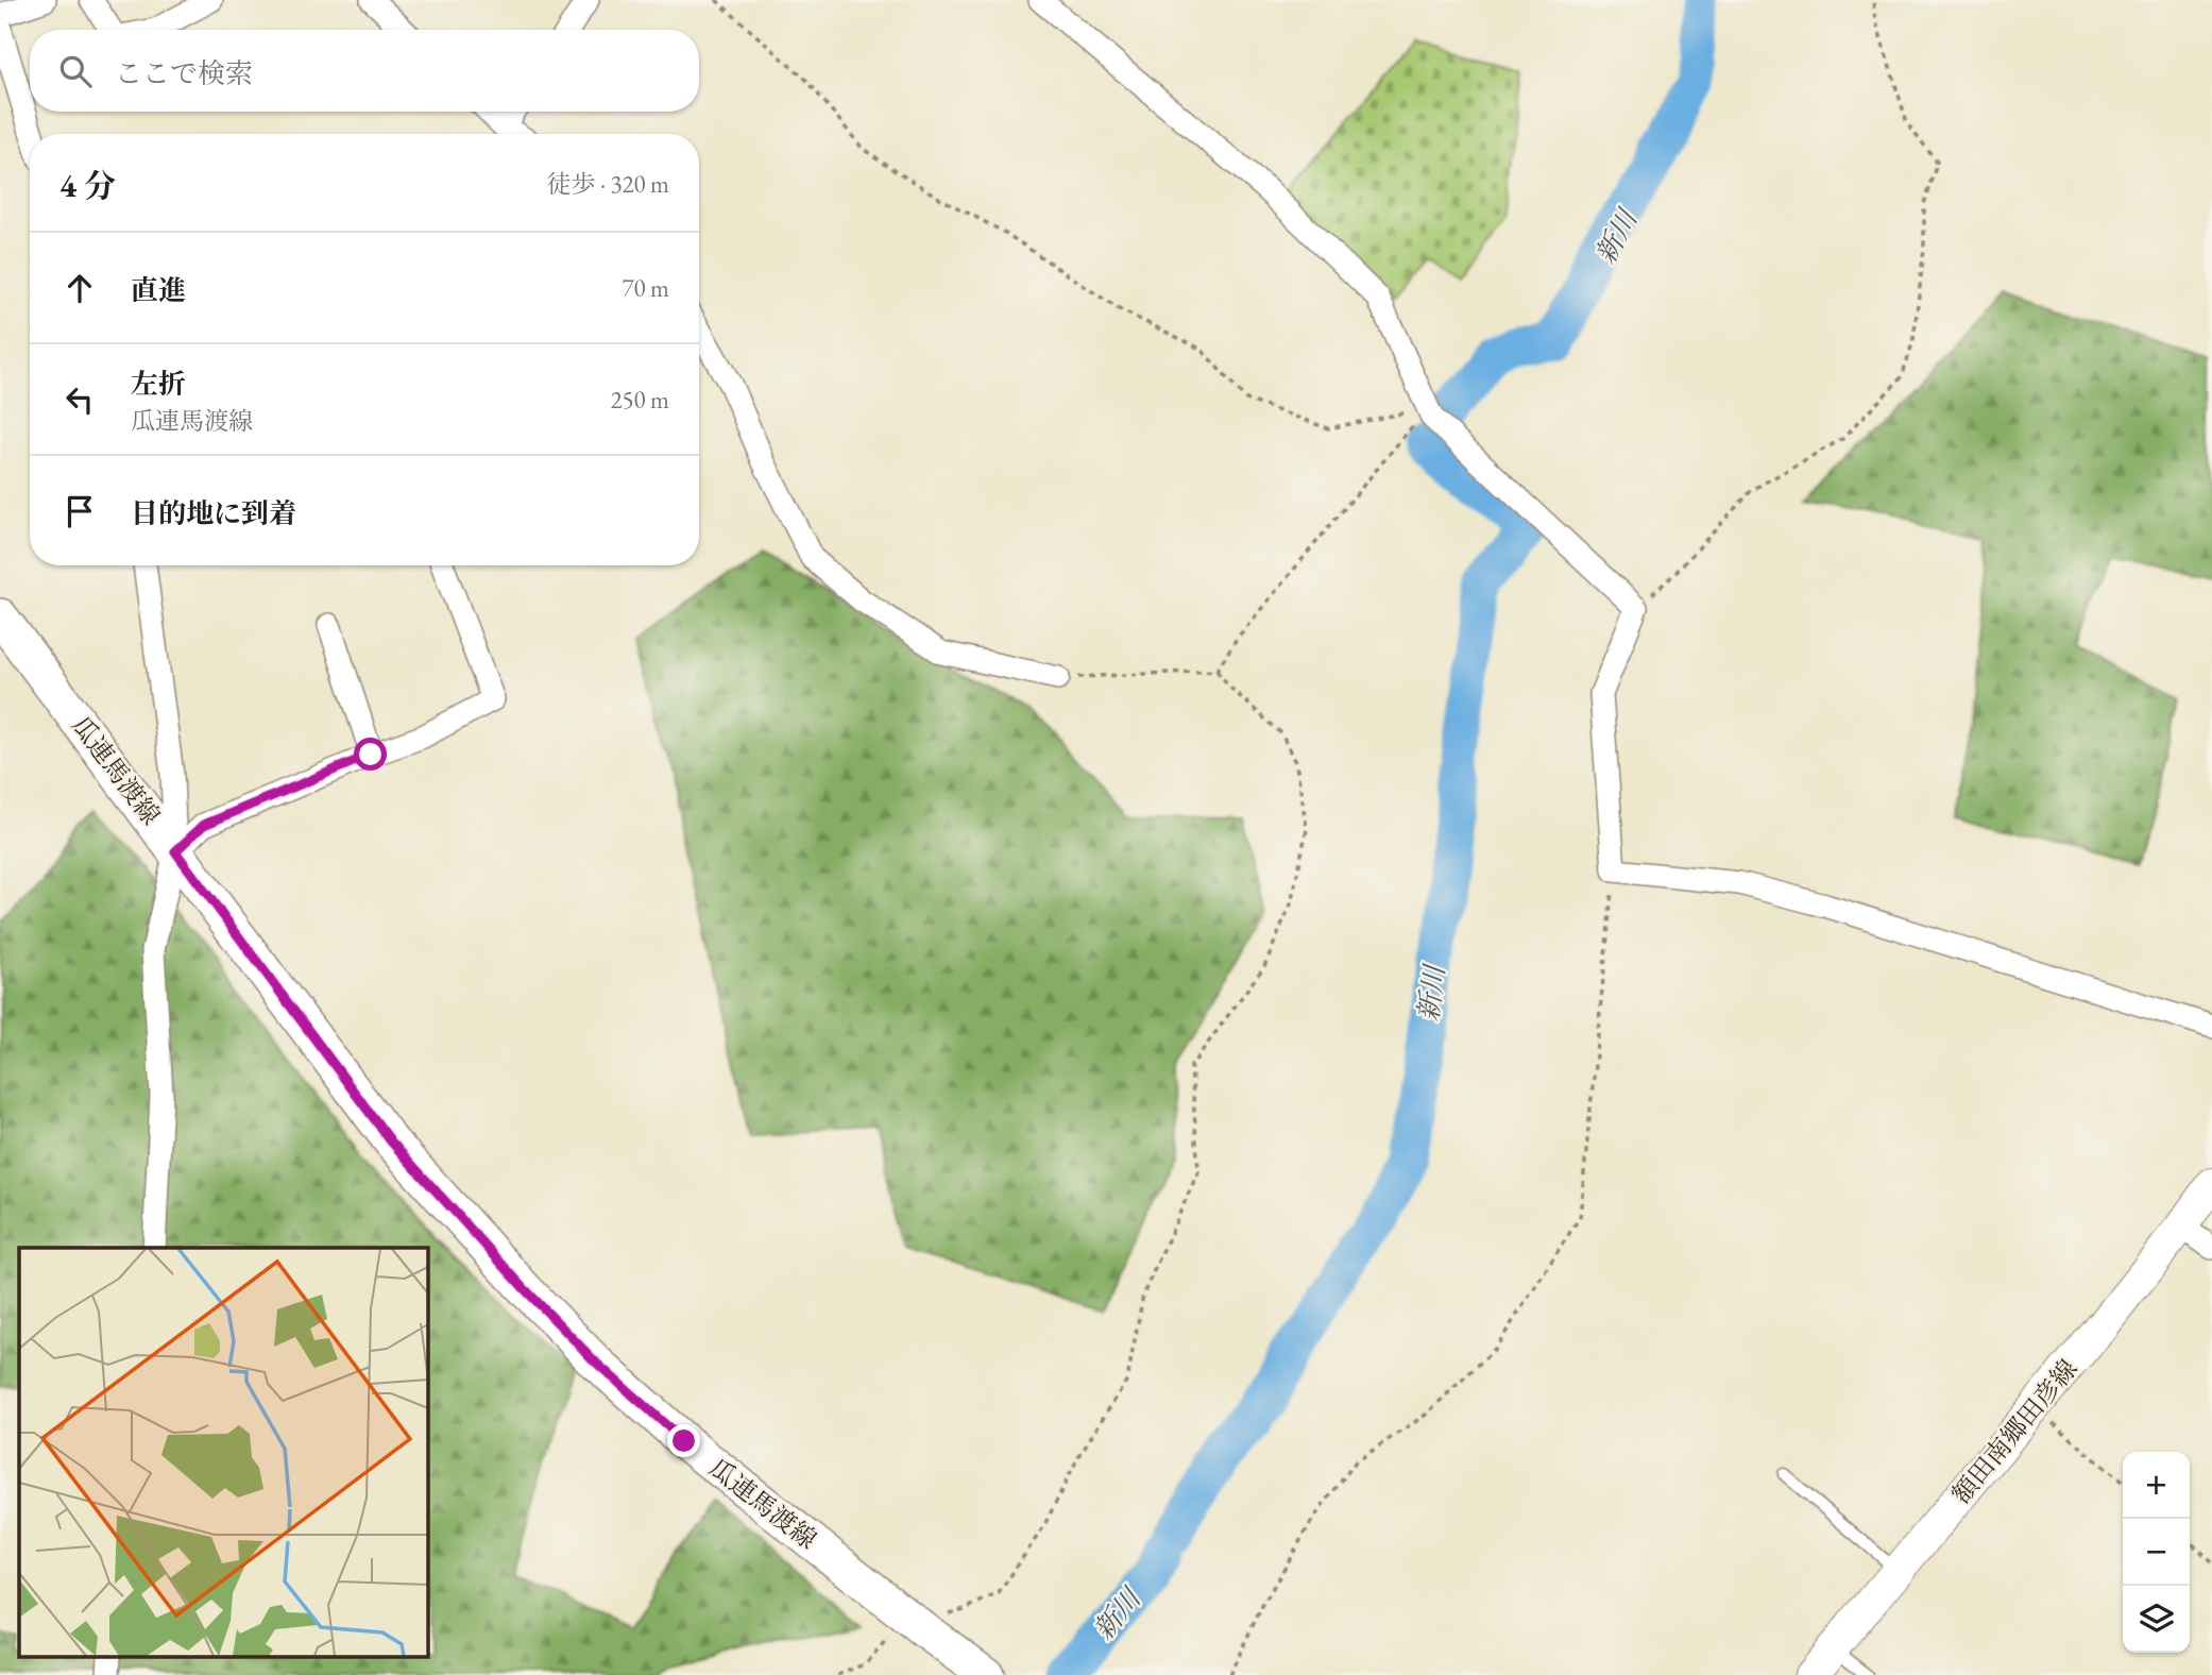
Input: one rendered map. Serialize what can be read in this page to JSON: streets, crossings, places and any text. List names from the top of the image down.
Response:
{
  "streets": {
    "main road": ["瓜連馬渡線", "額田南郷田彦線"]
  },
  "water": ["新川"],
  "page": {
    "search": "ここで検索",
    "heading": ["4 分", "徒歩 · 320 m"],
    "list": [
      ["直進", "70 m"],
      ["左折", "瓜連馬渡線", "250 m"],
      "目的地に到着"
    ],
    "map_buttons": ["+", "−"]
  }
}
